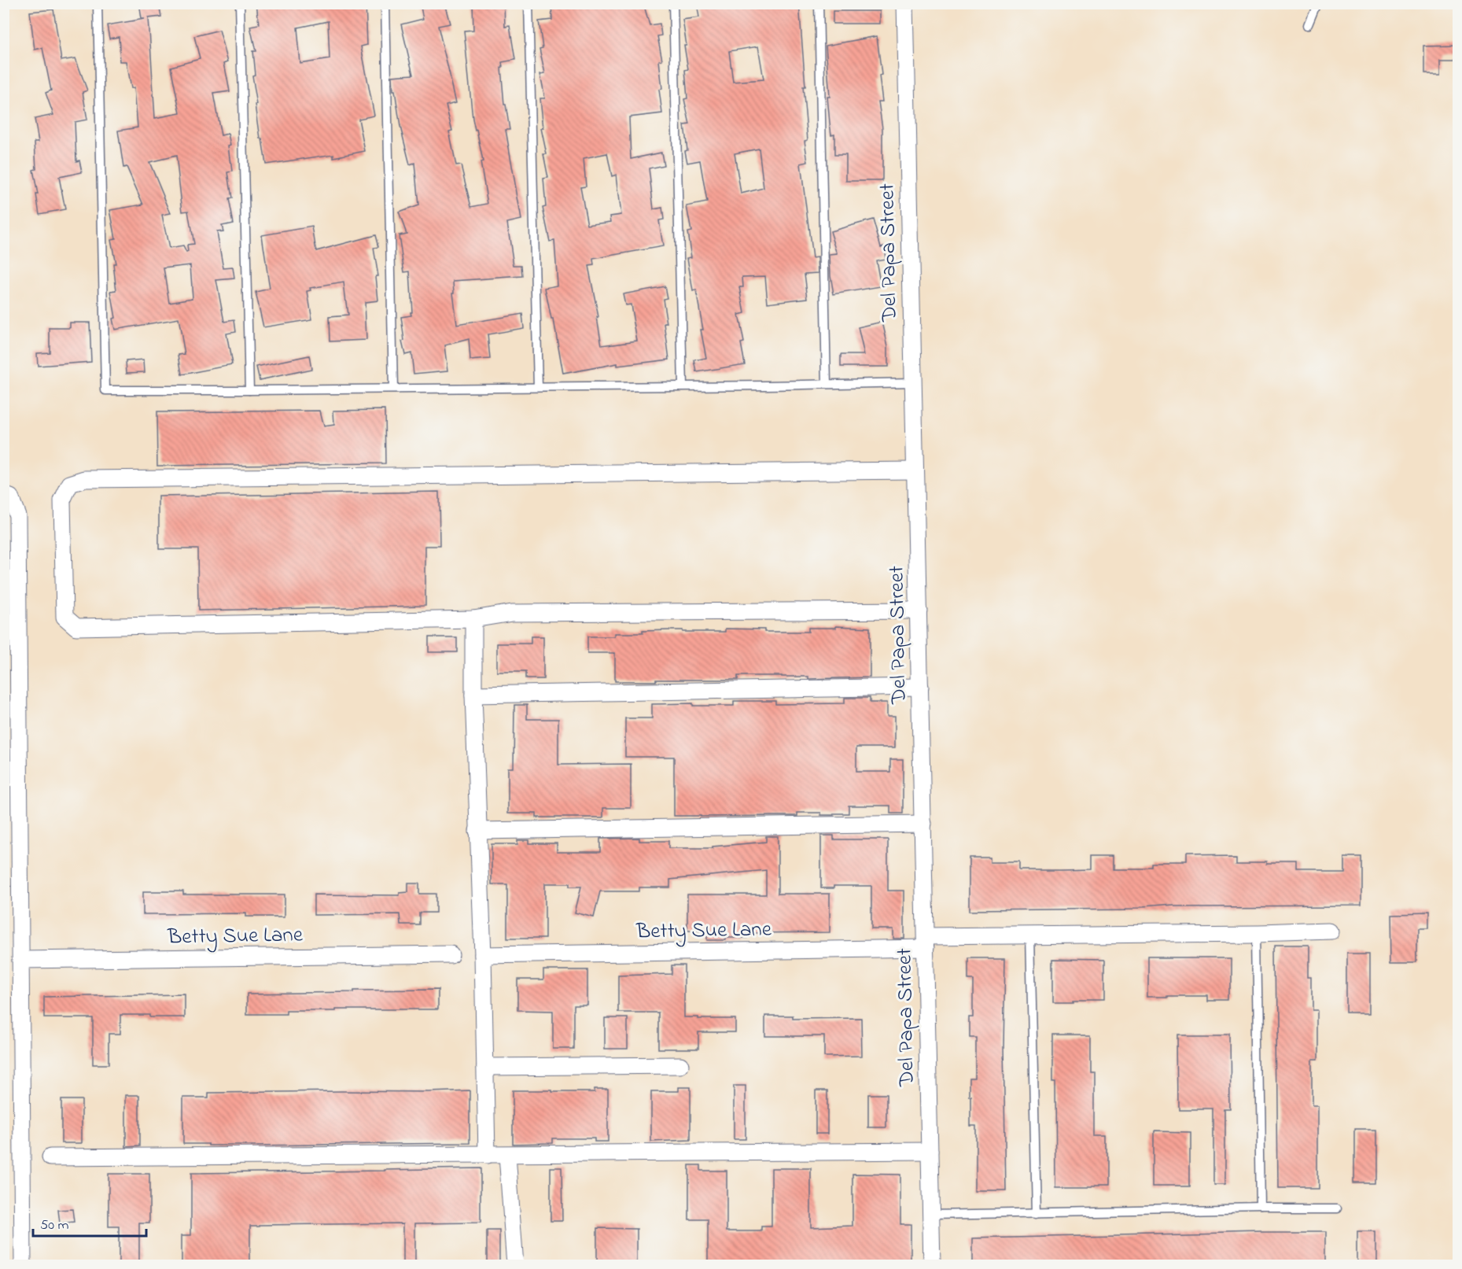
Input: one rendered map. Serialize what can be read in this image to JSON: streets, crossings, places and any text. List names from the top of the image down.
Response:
{
  "streets": {
    "street": ["Del Papa Street", "Betty Sue Lane"]
  },
  "crossings": [
    ["Del Papa Street", "Betty Sue Lane"]
  ],
  "scale_bar": "50 m"
}
